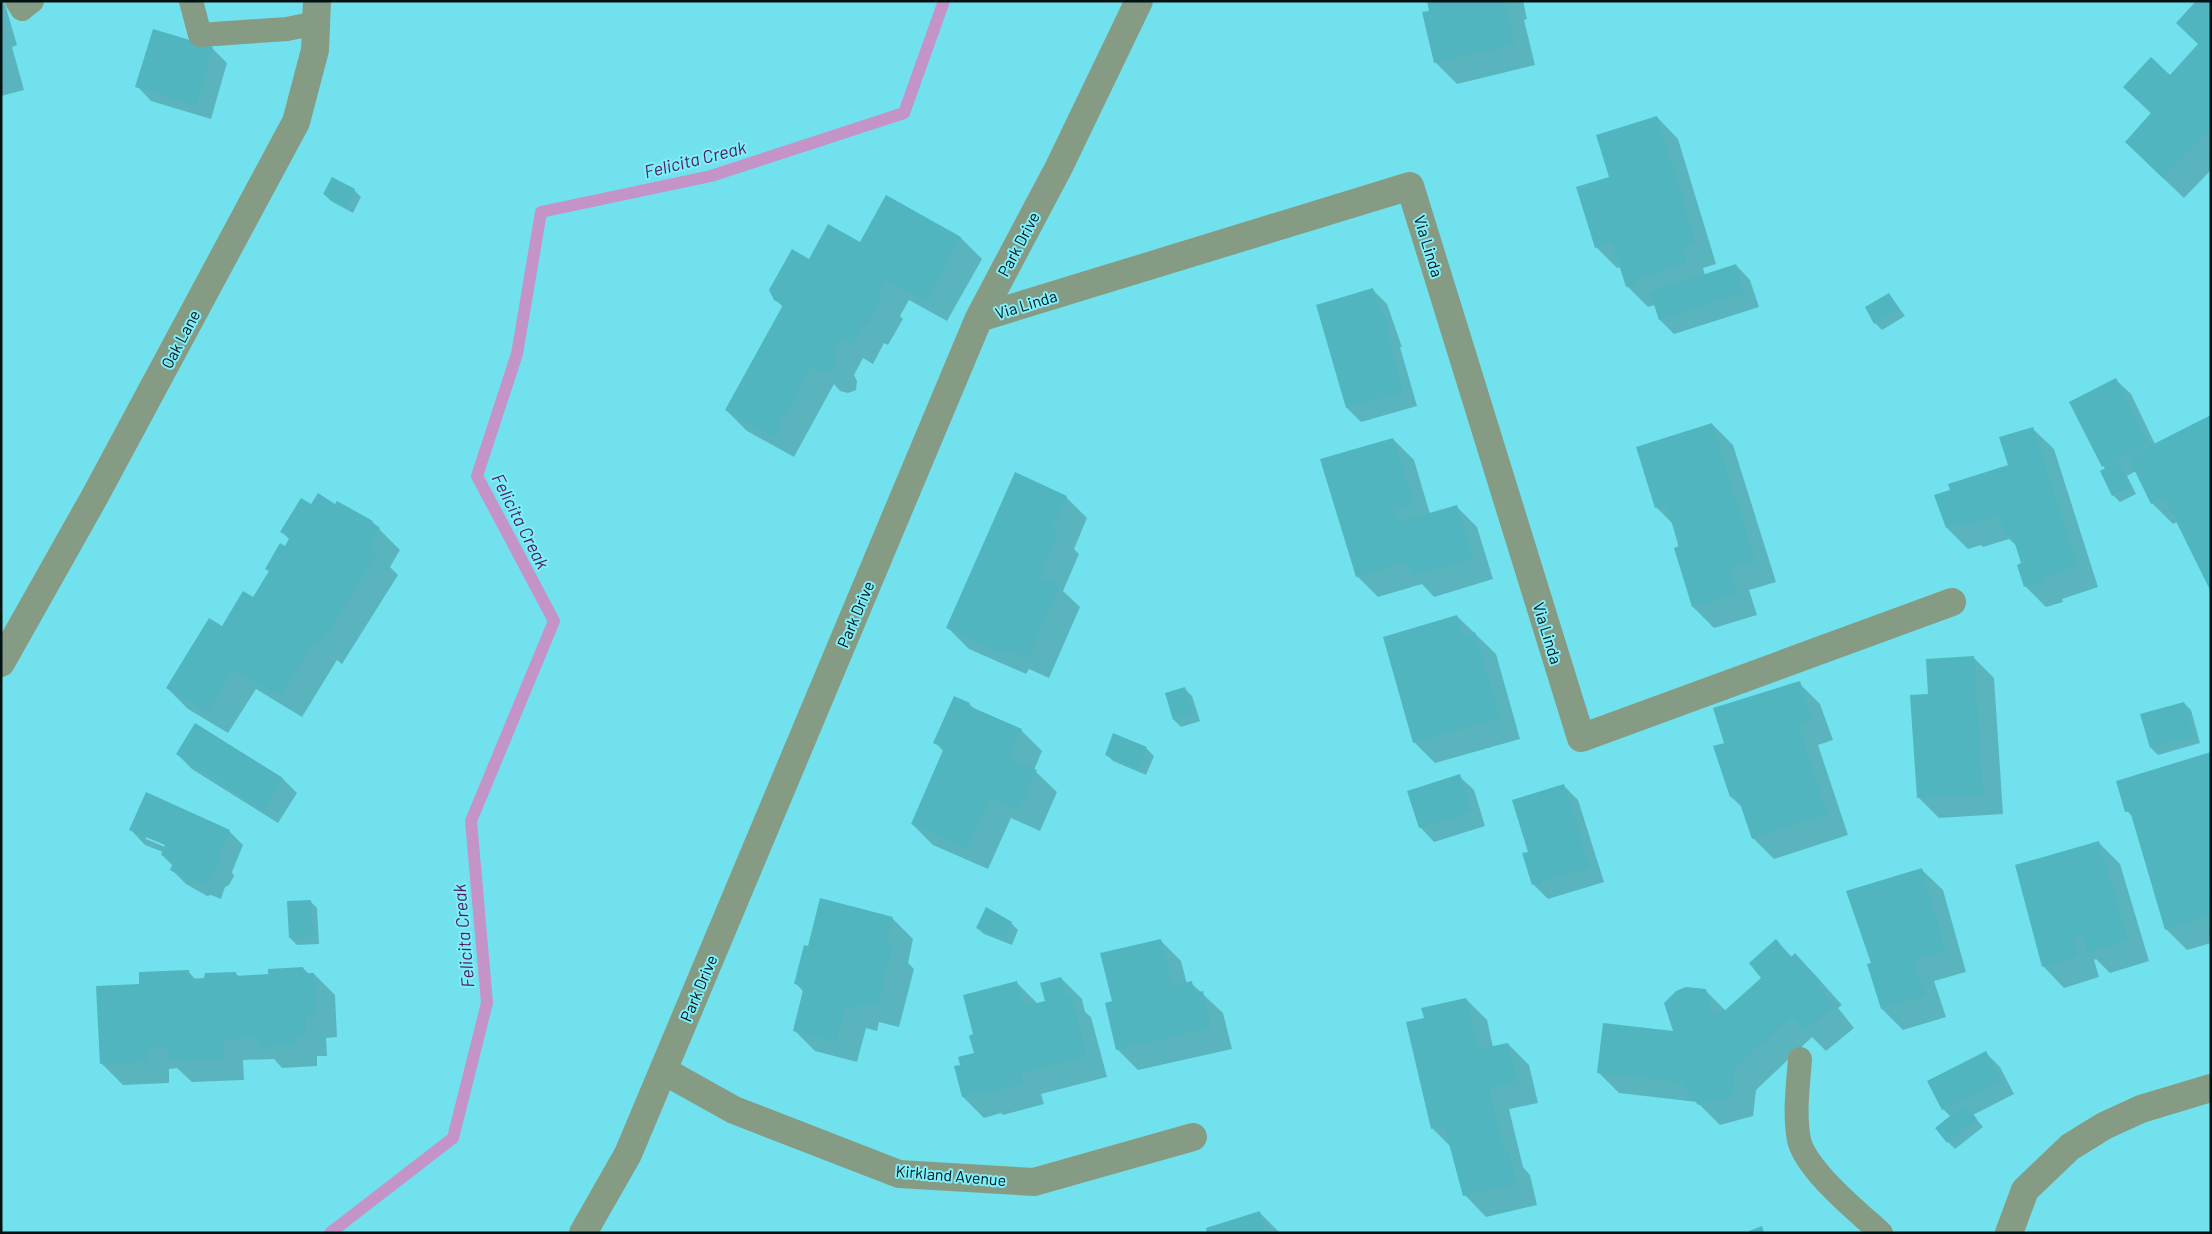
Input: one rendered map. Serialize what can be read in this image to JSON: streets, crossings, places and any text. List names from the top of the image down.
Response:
{
  "streets": {
    "street": [
      "Park Drive",
      "Via Linda",
      "Oak Lane",
      "Kirkland Avenue"
    ]
  },
  "crossings": [
    ["Park Drive", "Via Linda"],
    ["Park Drive", "Kirkland Avenue"]
  ],
  "water": ["Felicita Creak"]
}
